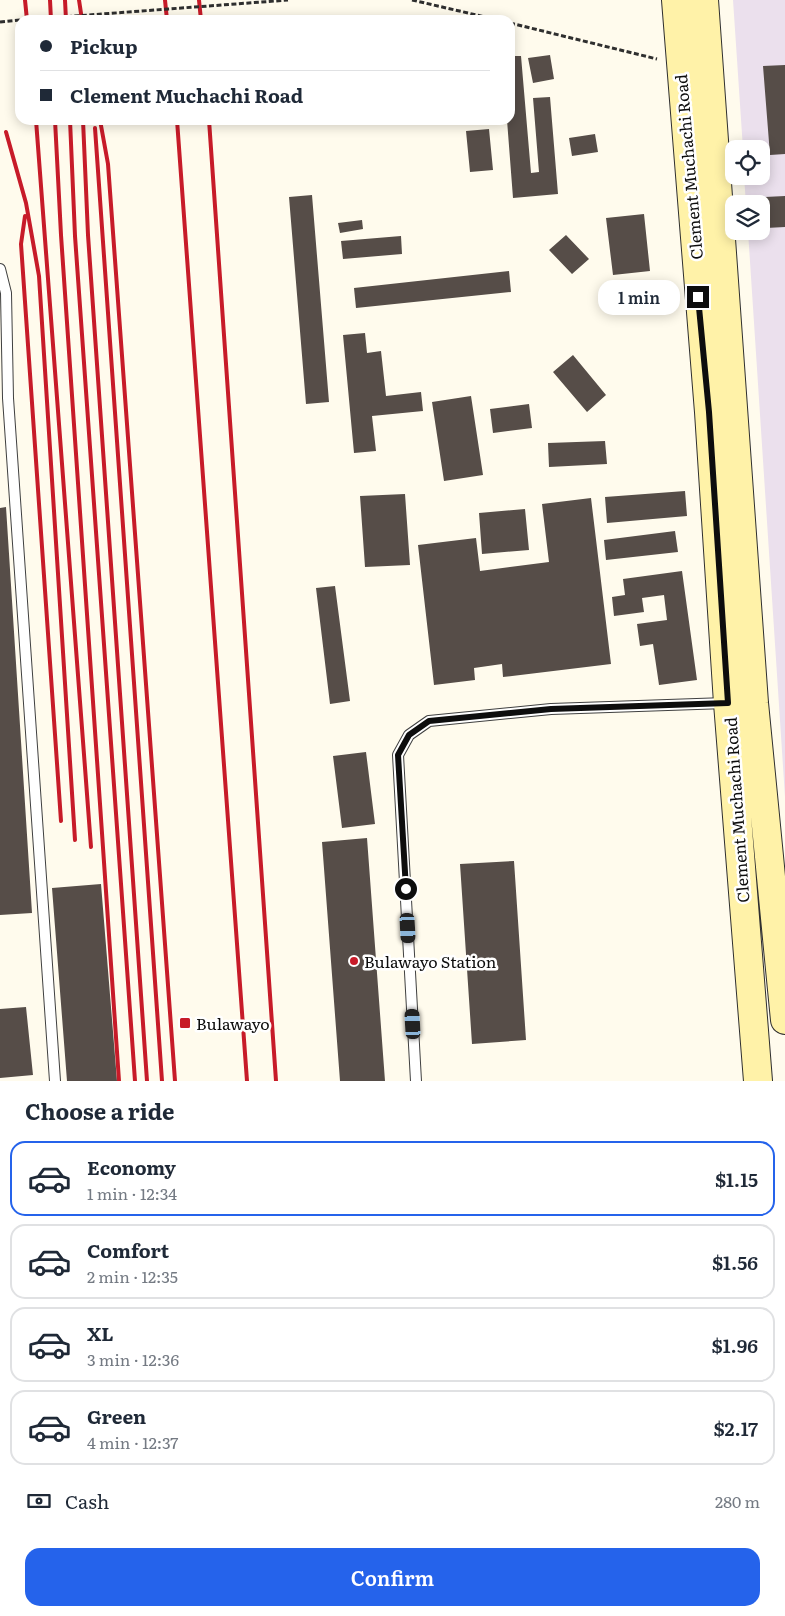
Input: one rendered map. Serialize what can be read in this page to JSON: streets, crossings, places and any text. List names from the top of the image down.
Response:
{
  "streets": {
    "main road": ["Clement Muchachi Road"]
  },
  "places": {
    "other": ["Bulawayo Station"],
    "transit": ["Bulawayo"]
  },
  "page": {
    "banner": ["Pickup", "Clement Muchachi Road"],
    "bubble": "1 min",
    "heading": "Choose a ride",
    "list": [
      {
        "name": "Economy",
        "note": "1 min · 12:34",
        "value": "$1.15"
      },
      {
        "name": "Comfort",
        "note": "2 min · 12:35",
        "value": "$1.56"
      },
      {
        "name": "XL",
        "note": "3 min · 12:36",
        "value": "$1.96"
      },
      {
        "name": "Green",
        "note": "4 min · 12:37",
        "value": "$2.17"
      }
    ],
    "pay": ["Cash", "280 m"],
    "buttons": "Confirm"
  }
}
